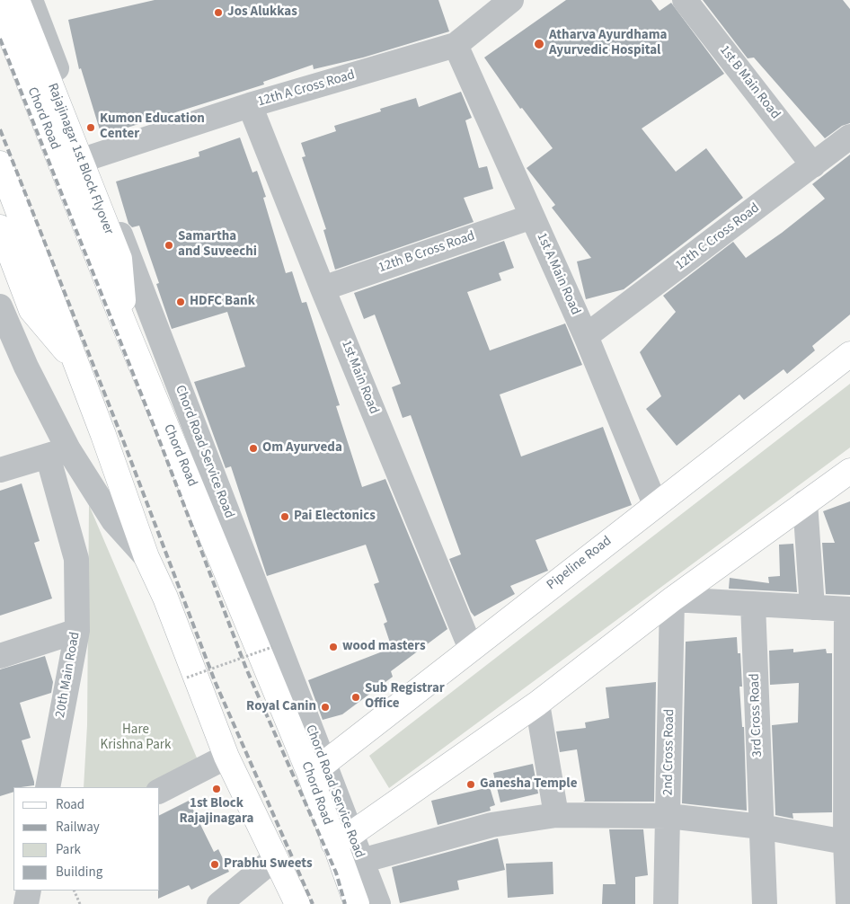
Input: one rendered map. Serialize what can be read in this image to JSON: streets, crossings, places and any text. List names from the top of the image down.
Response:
{
  "streets": {
    "main road": ["Chord Road", "Rajajinagar 1st Block Flyover", "Pipeline Road"],
    "street": [
      "1st B Main Road",
      "12th A Cross Road",
      "12th C Cross Road",
      "12th B Cross Road",
      "1st A Main Road",
      "1st Main Road",
      "Chord Road Service Road",
      "20th Main Road",
      "3rd Cross Road",
      "2nd Cross Road"
    ]
  },
  "crossings": [
    ["1st B Main Road", "12th C Cross Road"],
    ["12th A Cross Road", "1st A Main Road"],
    ["12th A Cross Road", "1st Main Road"],
    ["12th A Cross Road", "Chord Road Service Road"],
    ["Chord Road", "Rajajinagar 1st Block Flyover"],
    ["Chord Road", "Chord Road Service Road"],
    ["Chord Road", "Pipeline Road"],
    ["12th C Cross Road", "1st A Main Road"],
    ["12th B Cross Road", "1st A Main Road"],
    ["12th B Cross Road", "1st Main Road"],
    ["1st A Main Road", "Pipeline Road"],
    ["1st Main Road", "Pipeline Road"],
    ["Chord Road Service Road", "Pipeline Road"]
  ],
  "parks": ["Hare Krishna Park"],
  "places": [
    "Jos Alukkas",
    "Atharva Ayurdhama Ayurvedic Hospital",
    "Kumon Education Center",
    "Samartha and Suveechi",
    "HDFC Bank",
    "Om Ayurveda",
    "Pai Electonics",
    "wood masters",
    "Sub Registrar Office",
    "Royal Canin",
    "Ganesha Temple",
    "1st Block Rajajinagara",
    "Prabhu Sweets"
  ],
  "legend": [
    "Road",
    "Railway",
    "Park",
    "Building"
  ]
}
